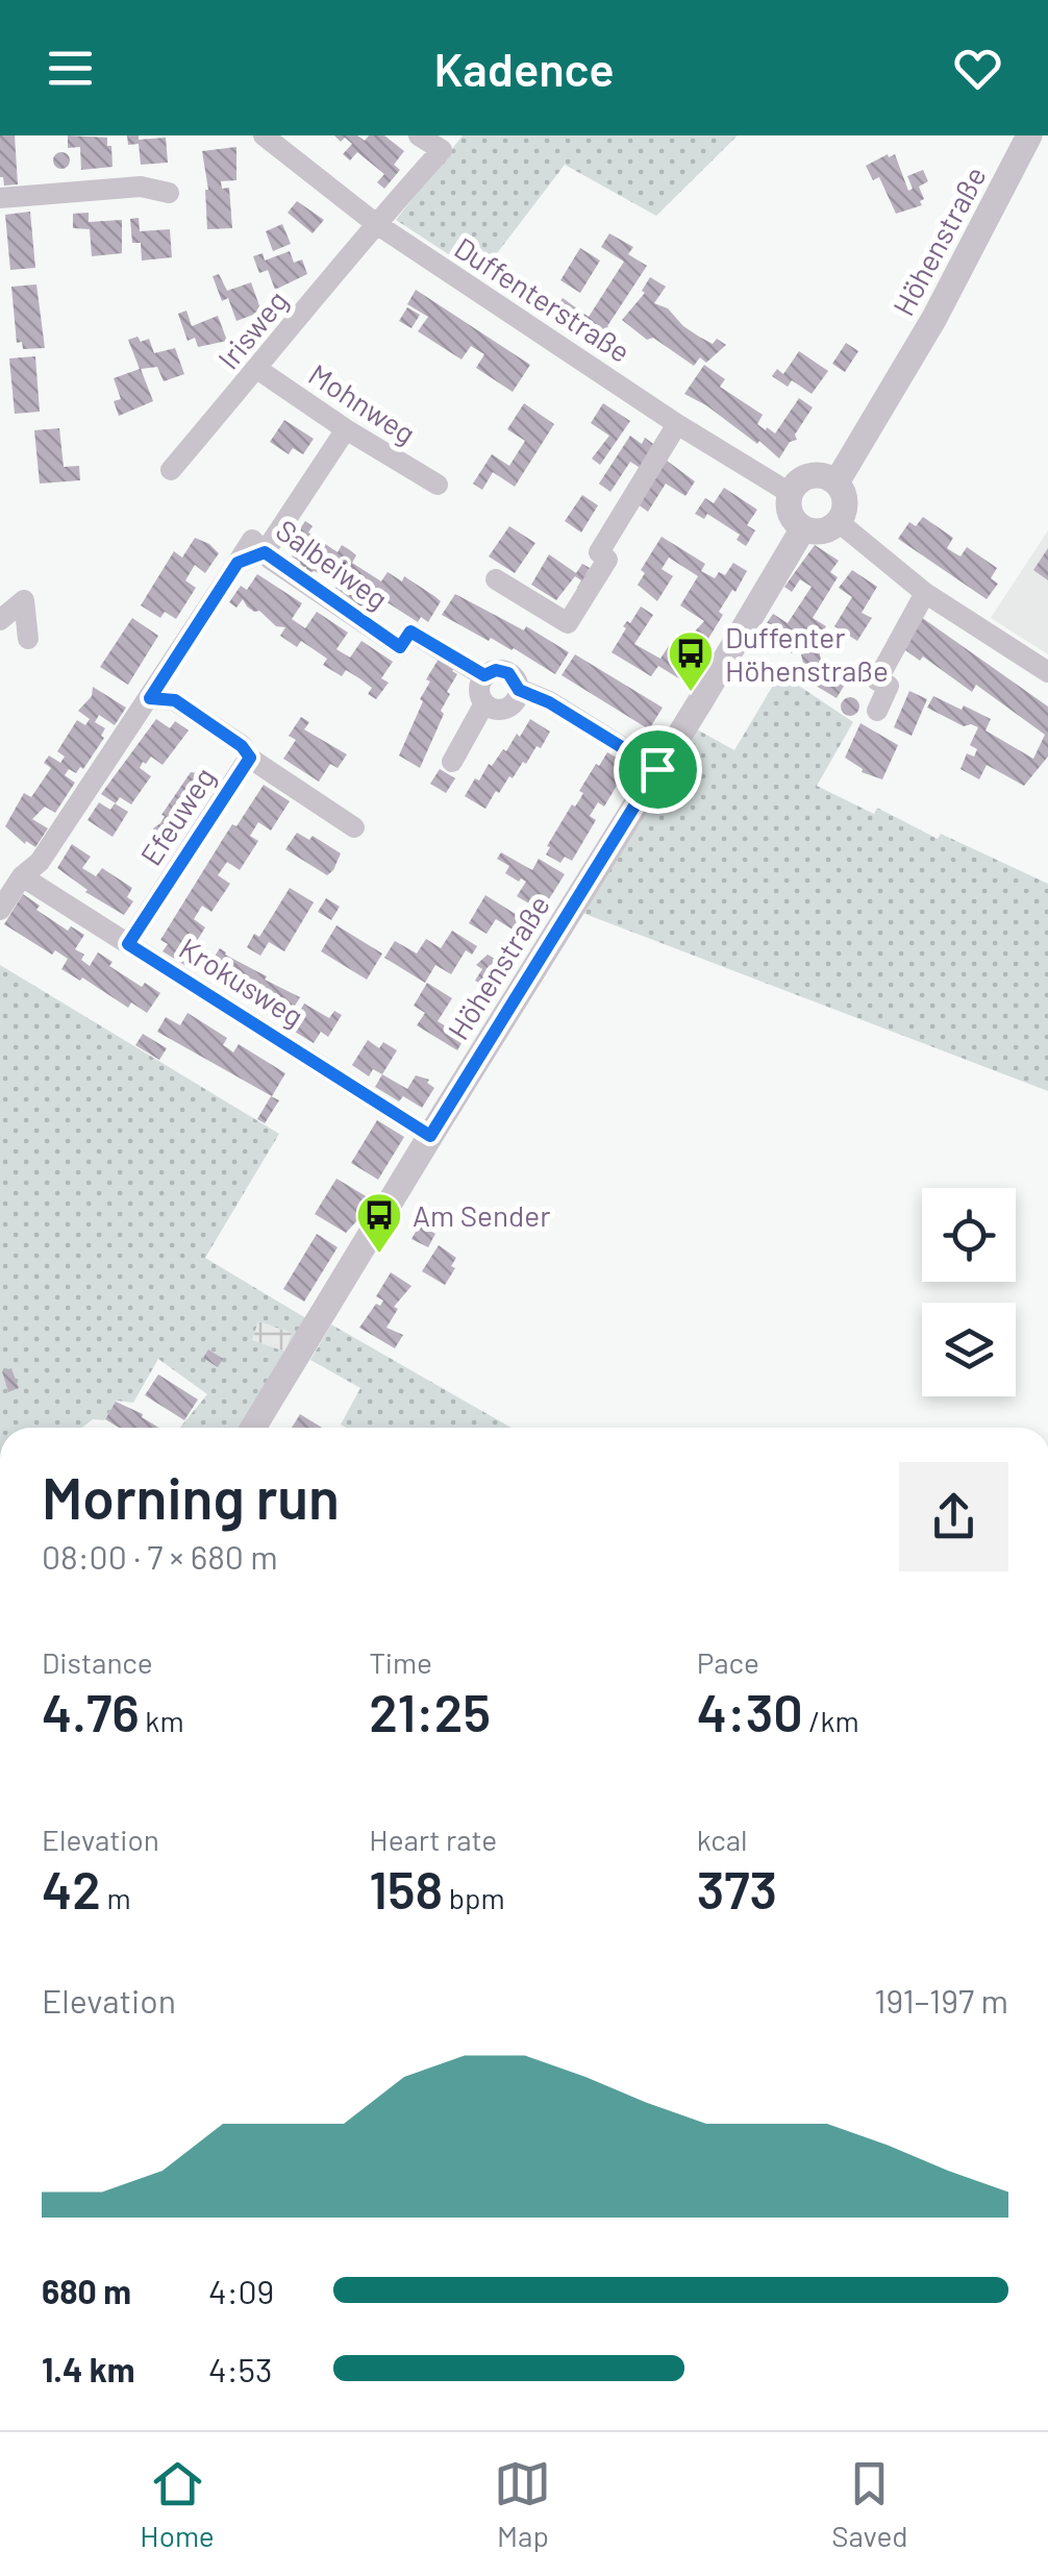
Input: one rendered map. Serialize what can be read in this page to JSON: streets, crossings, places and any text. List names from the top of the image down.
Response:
{
  "streets": {
    "street": [
      "Höhenstraße",
      "Duffenterstraße",
      "Irisweg",
      "Mohnweg",
      "Salbeiweg",
      "Efeuweg",
      "Krokusweg"
    ]
  },
  "crossings": [
    ["Höhenstraße", "Duffenterstraße"],
    ["Höhenstraße", "Krokusweg"],
    ["Duffenterstraße", "Irisweg"],
    ["Irisweg", "Mohnweg"],
    ["Efeuweg", "Krokusweg"]
  ],
  "places": {
    "bus stop": ["Duffenter Höhenstraße", "Am Sender"]
  },
  "page": {
    "header": "Kadence",
    "heading": ["Morning run", "08:00 · 7 × 680 m"],
    "stats": [
      ["Distance", "4.76 km"],
      ["Time", "21:25"],
      ["Pace", "4:30 /km"],
      ["Elevation", "42 m"],
      ["Heart rate", "158 bpm"],
      ["kcal", "373"]
    ],
    "chart": ["Elevation", "191–197 m"],
    "list": [
      {
        "name": "680 m",
        "note": "4:09"
      },
      {
        "name": "1.4 km",
        "note": "4:53"
      }
    ],
    "tabs": ["Home", "Map", "Saved"]
  }
}
